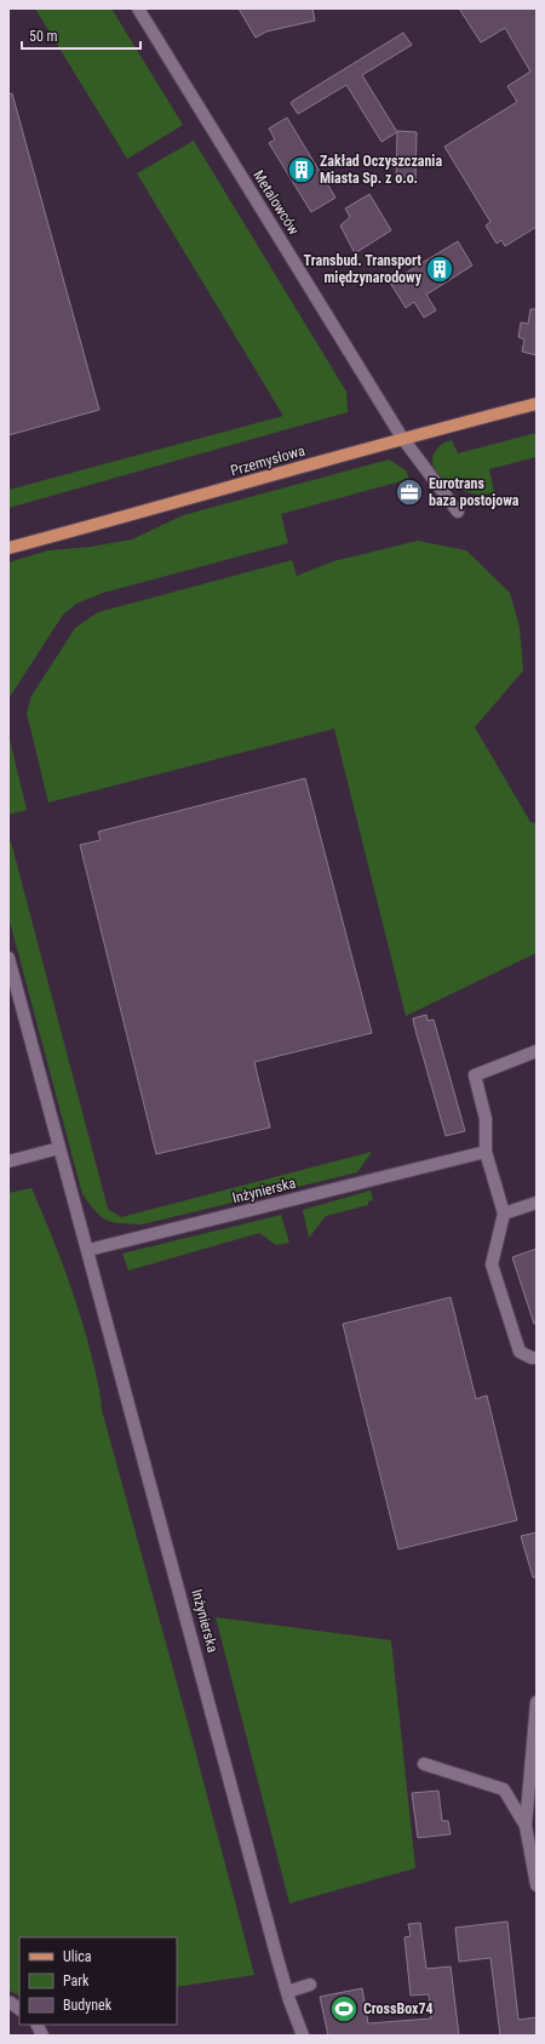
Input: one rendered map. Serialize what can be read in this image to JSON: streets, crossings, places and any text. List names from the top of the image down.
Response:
{
  "streets": {
    "main road": ["Przemysłowa"],
    "street": ["Metalowców", "Inżynierska"]
  },
  "crossings": [
    ["Metalowców", "Przemysłowa"]
  ],
  "places": {
    "building": ["Zakład Oczyszczania Miasta Sp. z o.o.", "Transbud. Transport międzynarodowy"],
    "office": ["Eurotrans baza postojowa"],
    "sports": ["CrossBox74"]
  },
  "legend": ["Ulica", "Park", "Budynek"],
  "scale_bar": "50 m"
}
